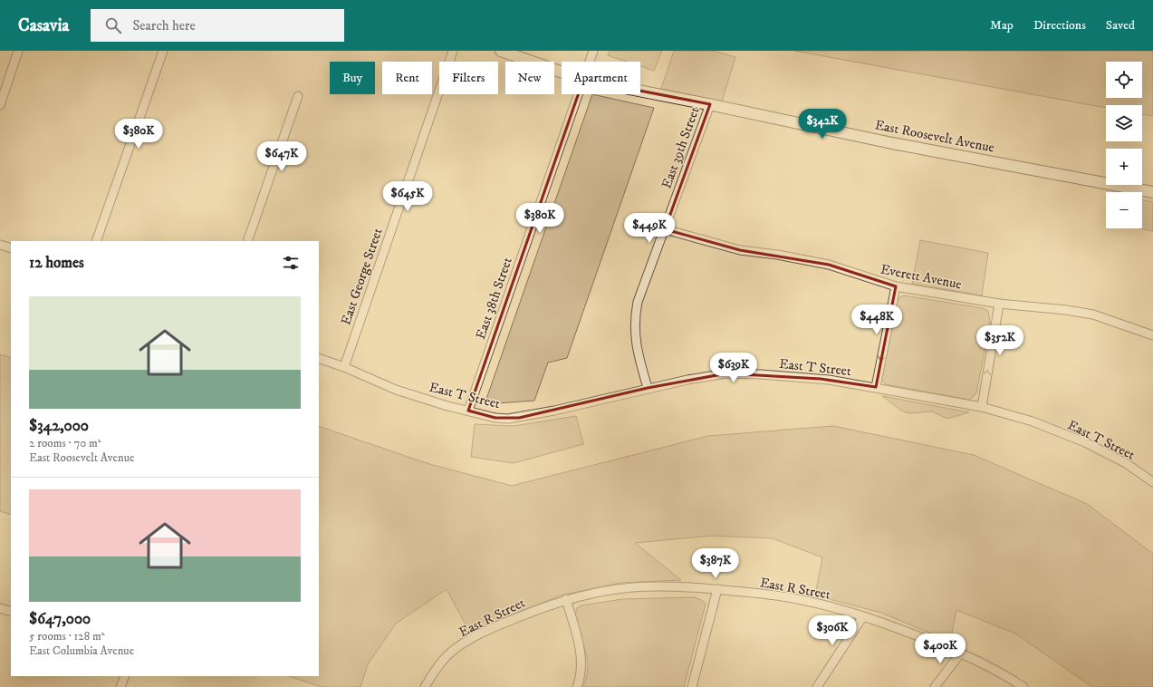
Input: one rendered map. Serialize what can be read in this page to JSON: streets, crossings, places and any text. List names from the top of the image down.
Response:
{
  "streets": {
    "street": [
      "East Roosevelt Avenue",
      "East 39th Street",
      "East George Street",
      "Everett Avenue",
      "East 38th Street",
      "East T Street",
      "East R Street"
    ]
  },
  "crossings": [
    ["East Roosevelt Avenue", "East 39th Street"],
    ["East 39th Street", "Everett Avenue"],
    ["East 39th Street", "East T Street"],
    ["East George Street", "East T Street"],
    ["East 38th Street", "East T Street"]
  ],
  "page": {
    "header": "Casavia",
    "search": "Search here",
    "nav": ["Map", "Directions", "Saved"],
    "map_buttons": ["+", "−"],
    "chip": [
      "Buy",
      "Rent",
      "Filters",
      "New",
      "Apartment"
    ],
    "price": [
      "$342K",
      "$380K",
      "$647K",
      "$645K",
      "$380K",
      "$449K",
      "$448K",
      "$352K",
      "$639K",
      "$387K",
      "$306K",
      "$400K"
    ],
    "heading": "12 homes",
    "list": [
      {
        "name": "$342,000",
        "note": "2 rooms · 70 m² · East Roosevelt Avenue"
      },
      {
        "name": "$647,000",
        "note": "5 rooms · 128 m² · East Columbia Avenue"
      }
    ]
  }
}
